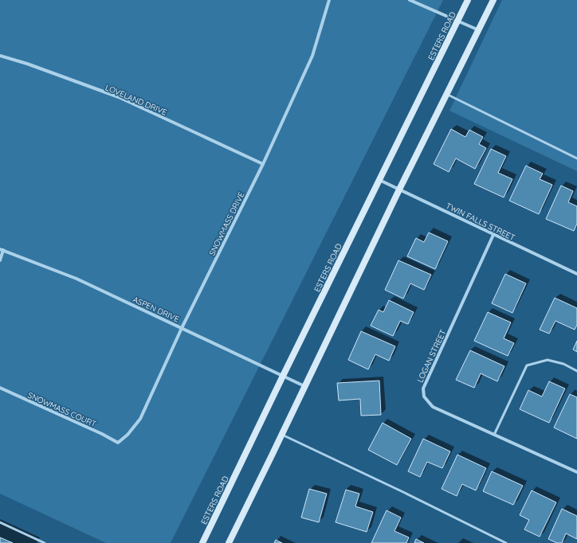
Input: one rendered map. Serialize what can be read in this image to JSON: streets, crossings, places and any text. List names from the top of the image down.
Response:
{
  "streets": {
    "main road": ["ESTERS ROAD"],
    "street": [
      "LOVELAND DRIVE",
      "TWIN FALLS STREET",
      "SNOWMASS DRIVE",
      "ASPEN DRIVE",
      "LOGAN STREET",
      "SNOWMASS COURT"
    ]
  },
  "crossings": [
    ["ESTERS ROAD", "TWIN FALLS STREET"],
    ["ESTERS ROAD", "ASPEN DRIVE"],
    ["LOVELAND DRIVE", "SNOWMASS DRIVE"],
    ["TWIN FALLS STREET", "LOGAN STREET"],
    ["SNOWMASS DRIVE", "ASPEN DRIVE"],
    ["SNOWMASS DRIVE", "SNOWMASS COURT"]
  ]
}
